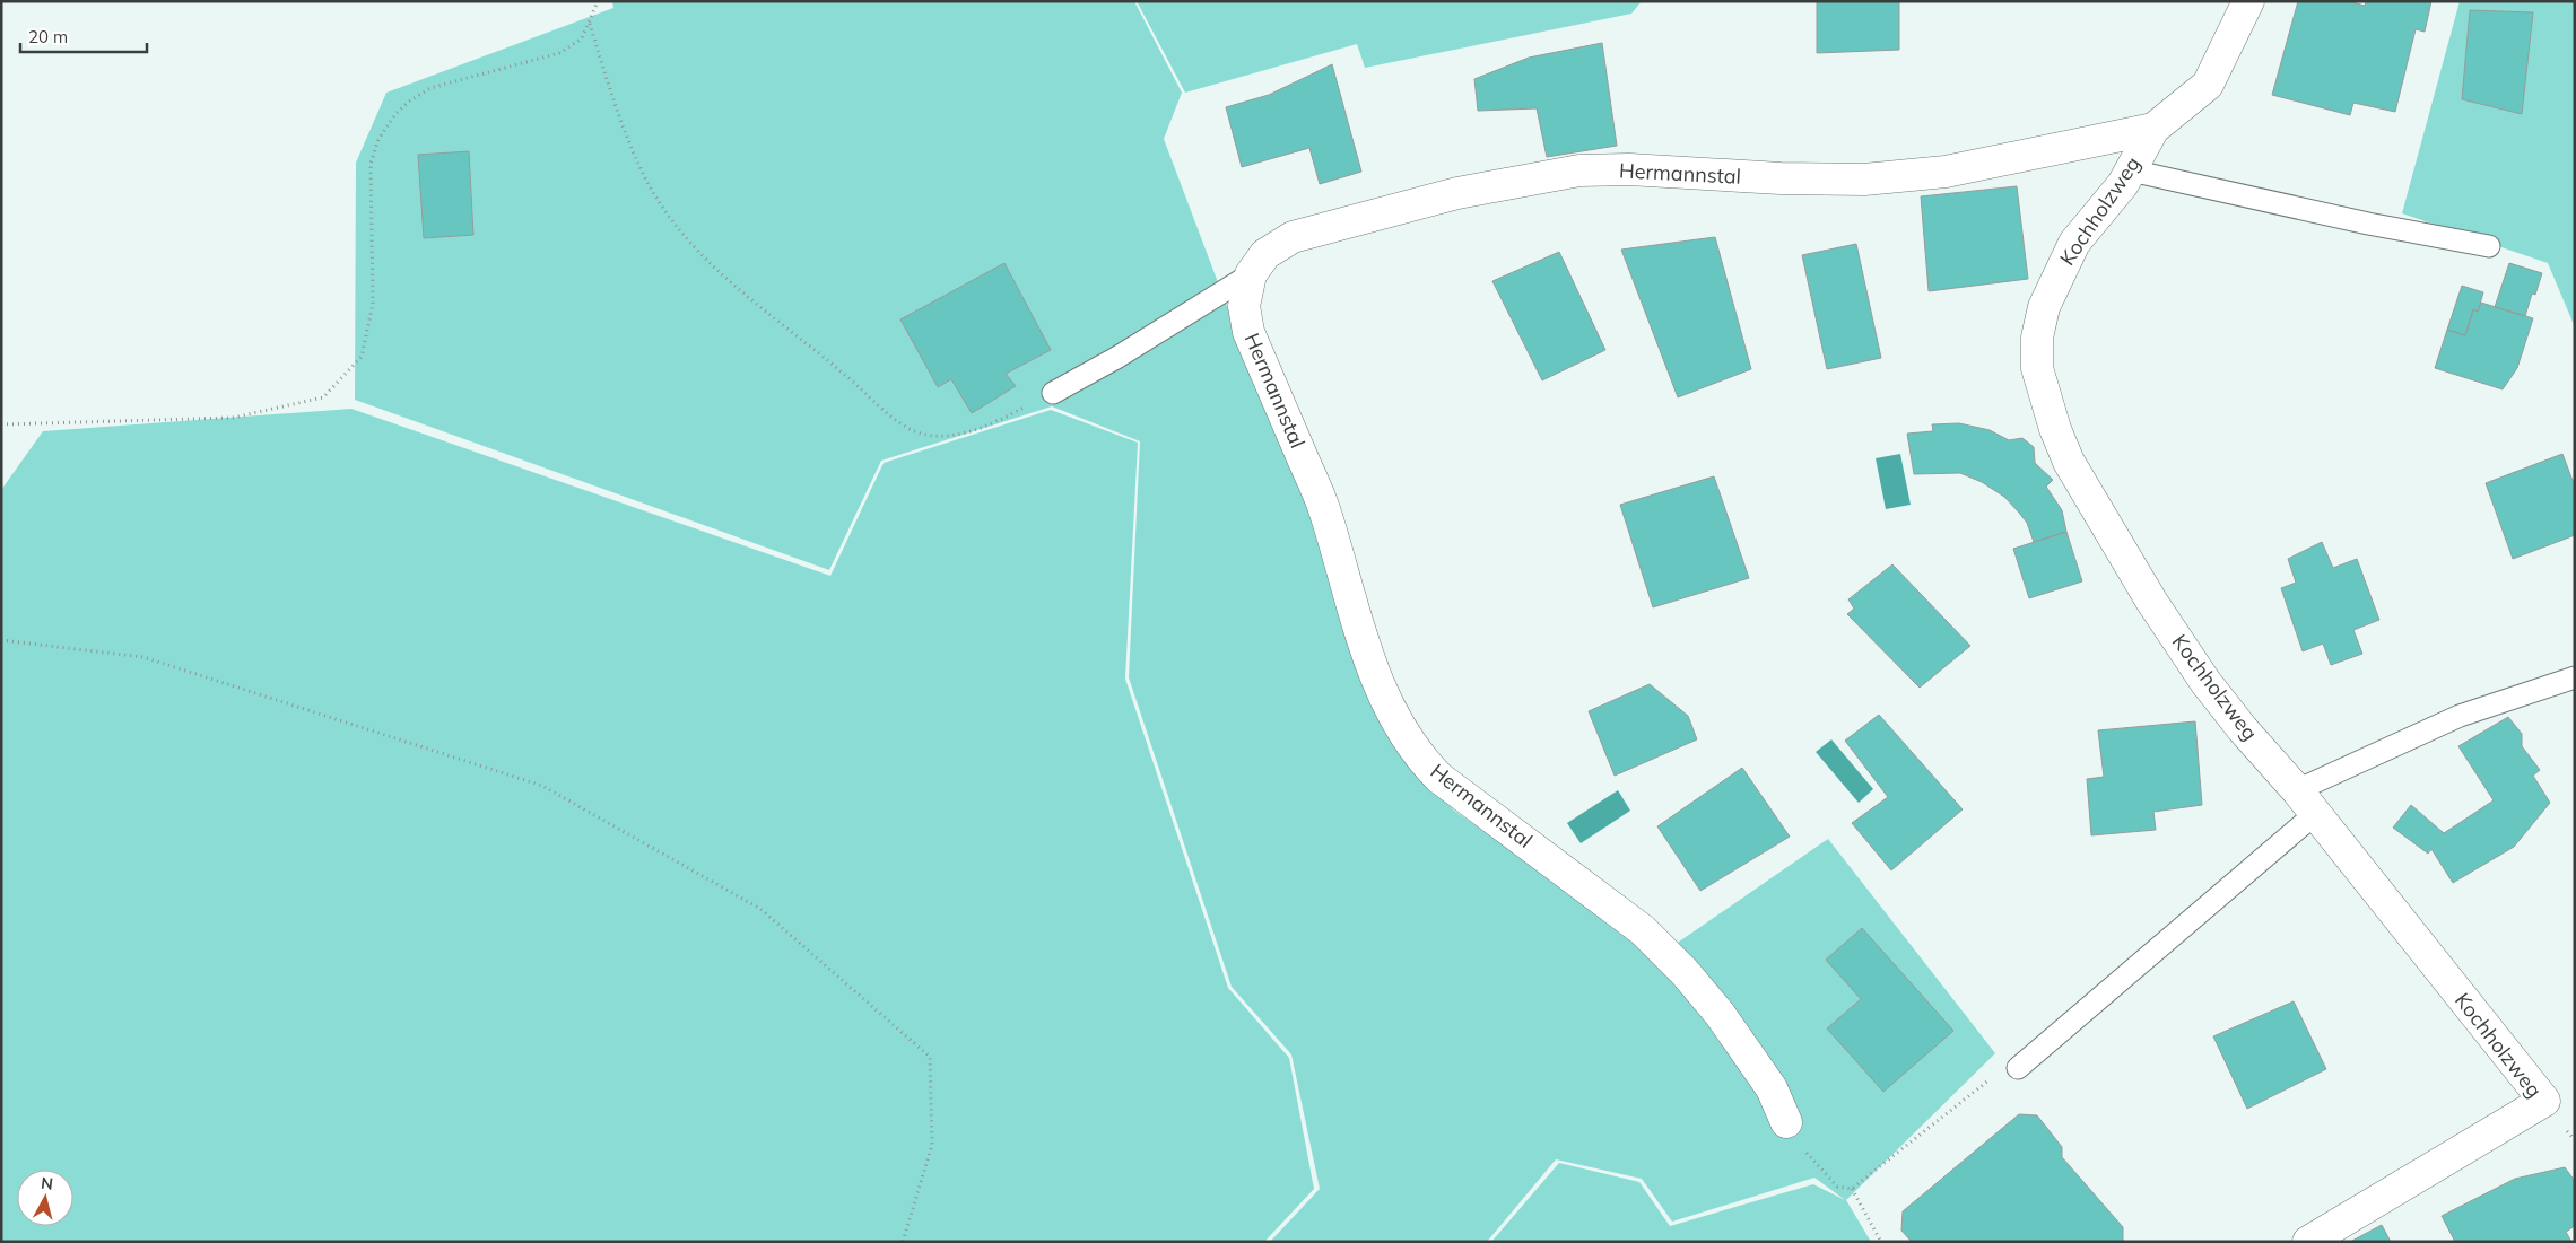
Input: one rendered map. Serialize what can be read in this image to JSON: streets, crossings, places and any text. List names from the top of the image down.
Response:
{
  "streets": {
    "street": ["Hermannstal", "Kochholzweg"]
  },
  "crossings": [
    ["Hermannstal", "Kochholzweg"]
  ],
  "scale_bar": "20 m",
  "north": "top"
}
